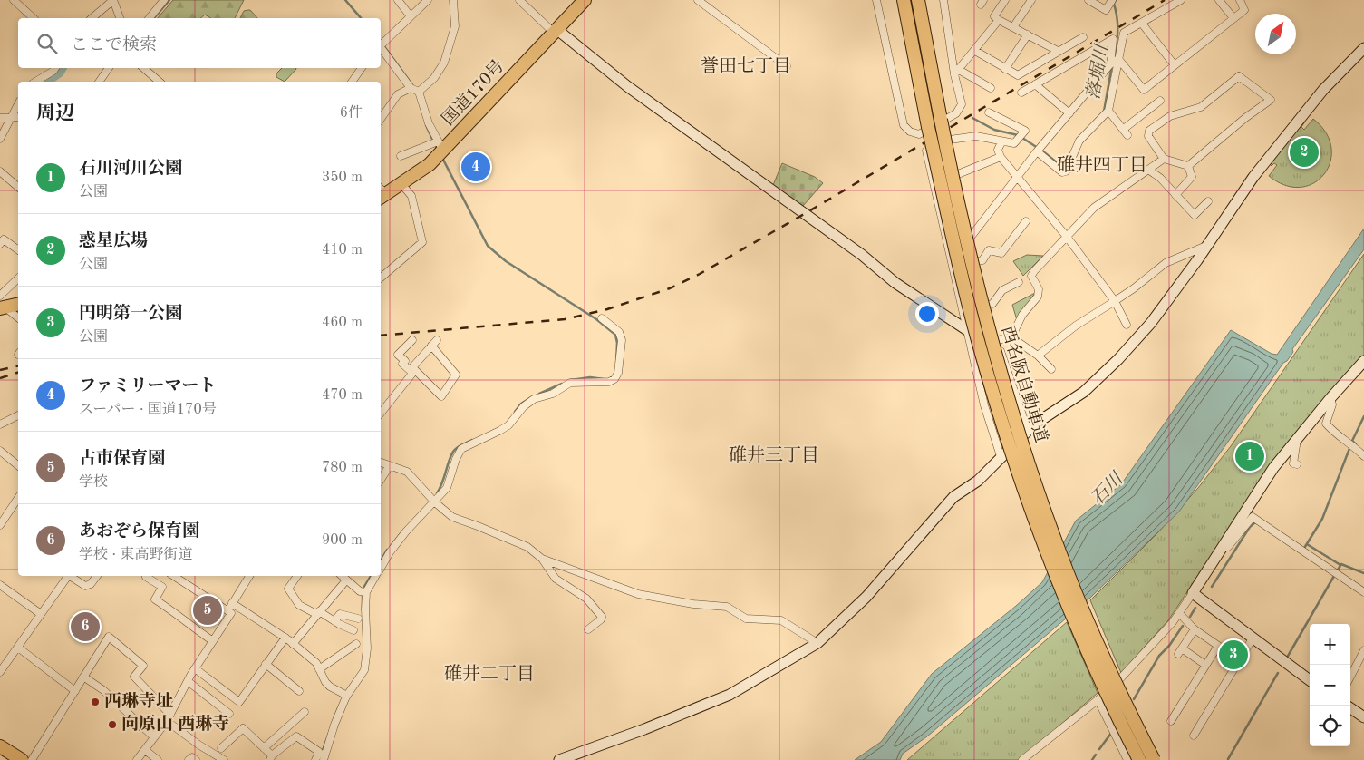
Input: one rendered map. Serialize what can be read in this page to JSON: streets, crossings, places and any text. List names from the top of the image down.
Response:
{
  "streets": {
    "highway": ["国道170号", "西名阪自動車道"]
  },
  "districts": [
    "誉田七丁目",
    "碓井四丁目",
    "碓井三丁目",
    "碓井二丁目"
  ],
  "water": ["落堀川", "石川"],
  "places": ["西琳寺址", "向原山 西琳寺"],
  "north": "top right",
  "page": {
    "search": "ここで検索",
    "heading": ["周辺", "6件"],
    "pins": [
      "2",
      "4",
      "1",
      "5",
      "6",
      "3"
    ],
    "list": [
      {
        "mark": "1",
        "name": "石川河川公園",
        "note": "公園",
        "value": "350 m"
      },
      {
        "mark": "2",
        "name": "惑星広場",
        "note": "公園",
        "value": "410 m"
      },
      {
        "mark": "3",
        "name": "円明第一公園",
        "note": "公園",
        "value": "460 m"
      },
      {
        "mark": "4",
        "name": "ファミリーマート",
        "note": "スーパー · 国道170号",
        "value": "470 m"
      },
      {
        "mark": "5",
        "name": "古市保育園",
        "note": "学校",
        "value": "780 m"
      },
      {
        "mark": "6",
        "name": "あおぞら保育園",
        "note": "学校 · 東高野街道",
        "value": "900 m"
      }
    ],
    "map_buttons": ["+", "−"]
  }
}
